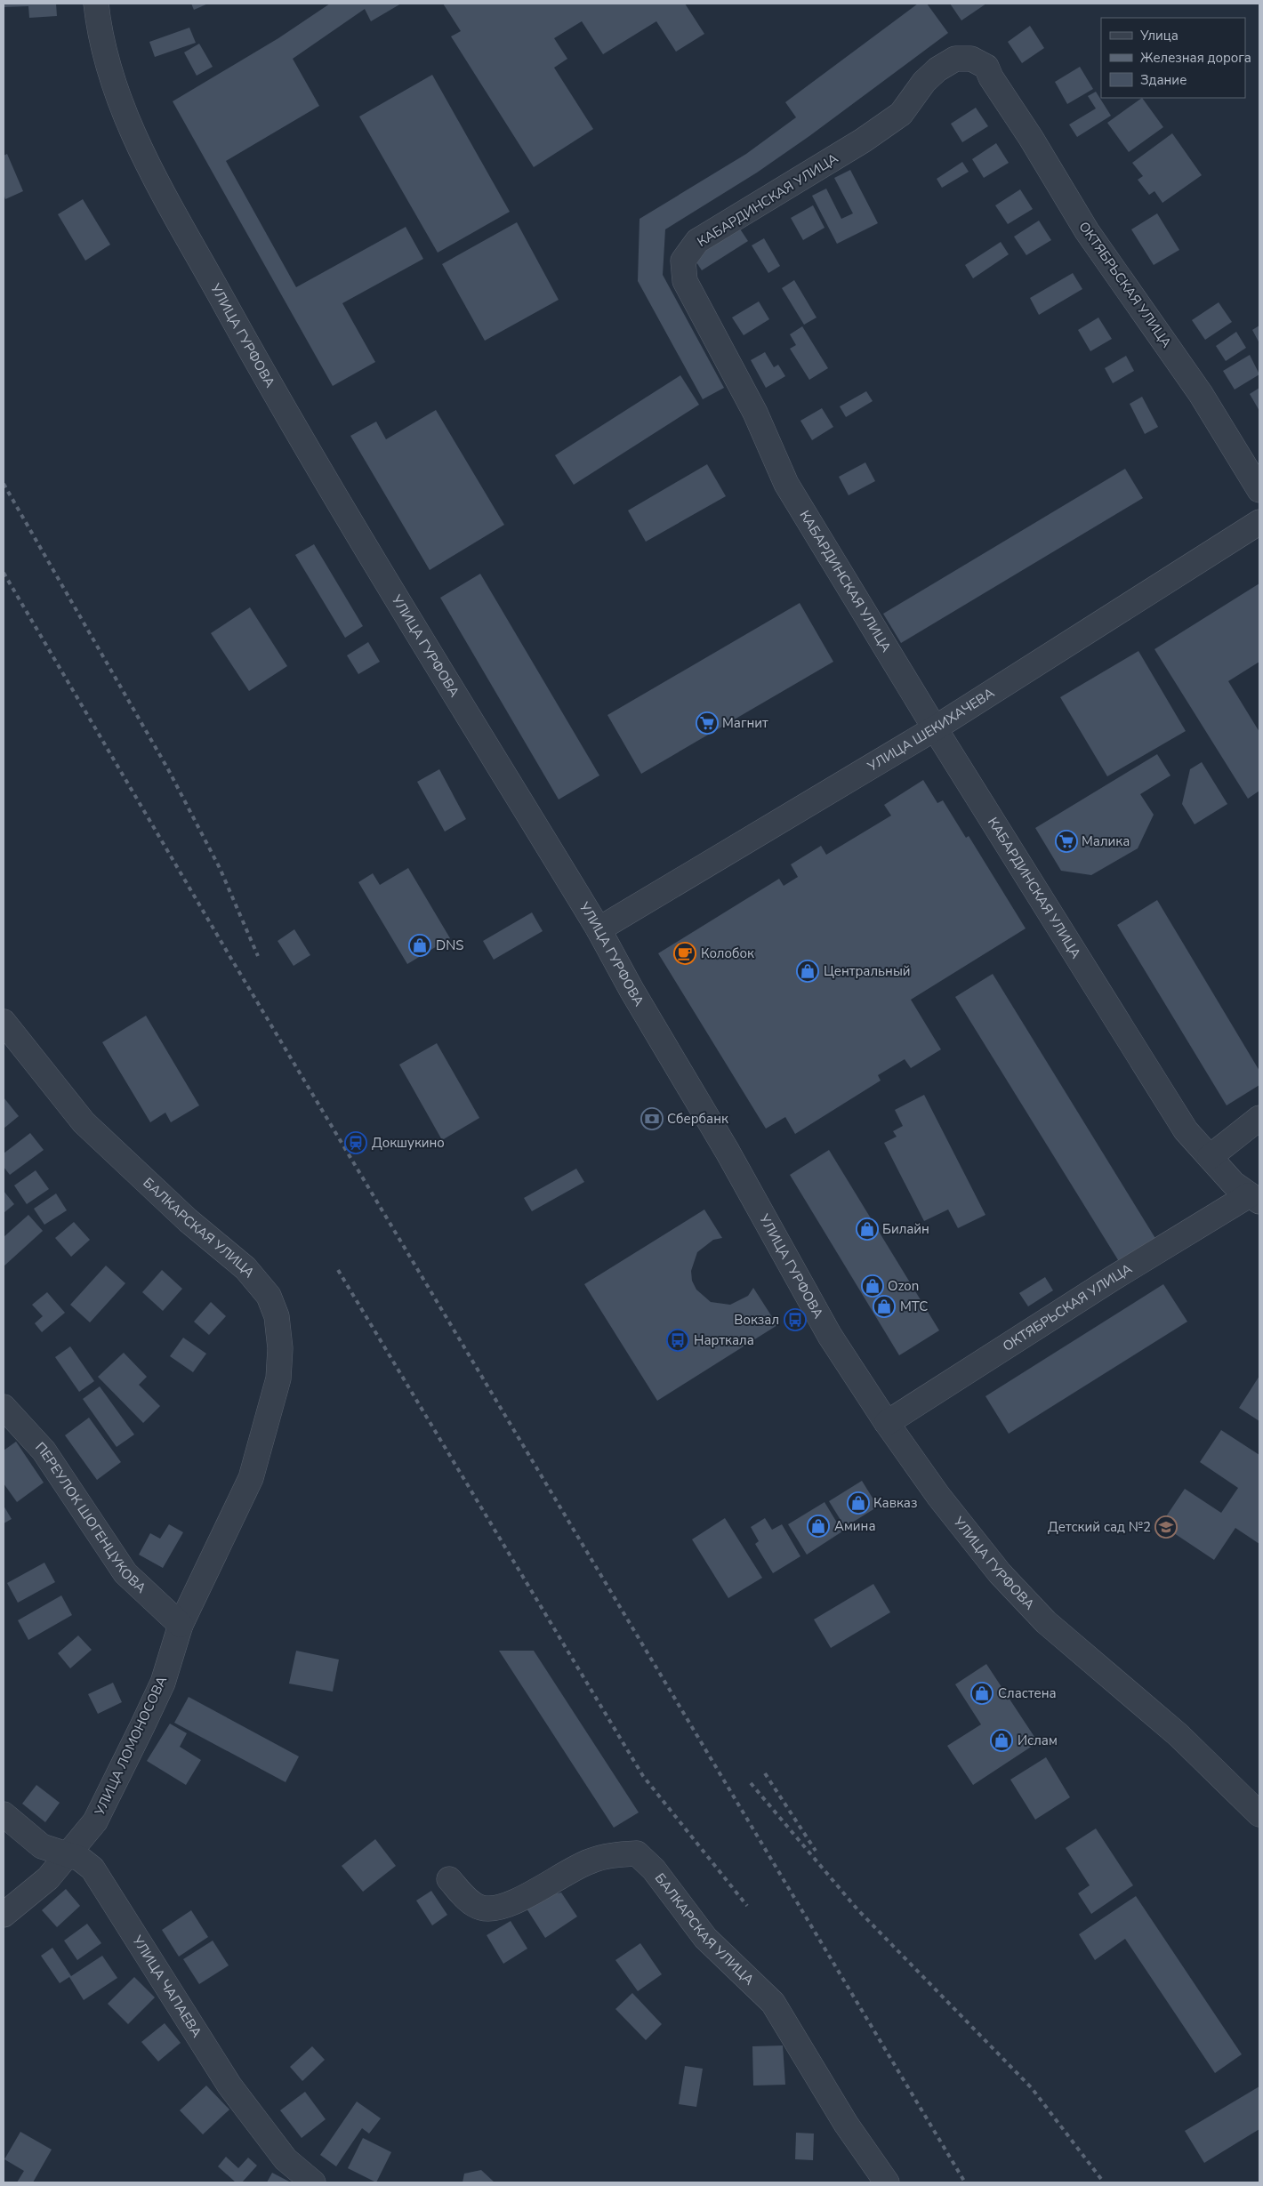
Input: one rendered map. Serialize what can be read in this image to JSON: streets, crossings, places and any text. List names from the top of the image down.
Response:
{
  "streets": {
    "street": [
      "КАБАРДИНСКАЯ УЛИЦА",
      "ОКТЯБРЬСКАЯ УЛИЦА",
      "УЛИЦА ГУРФОВА",
      "УЛИЦА ШЕКИХАЧЕВА",
      "БАЛКАРСКАЯ УЛИЦА",
      "ПЕРЕУЛОК ШОГЕНЦУКОВА",
      "УЛИЦА ЛОМОНОСОВА",
      "УЛИЦА ЧАПАЕВА"
    ]
  },
  "crossings": [
    ["КАБАРДИНСКАЯ УЛИЦА", "ОКТЯБРЬСКАЯ УЛИЦА"],
    ["КАБАРДИНСКАЯ УЛИЦА", "УЛИЦА ШЕКИХАЧЕВА"],
    ["ОКТЯБРЬСКАЯ УЛИЦА", "УЛИЦА ГУРФОВА"],
    ["УЛИЦА ГУРФОВА", "УЛИЦА ШЕКИХАЧЕВА"],
    ["БАЛКАРСКАЯ УЛИЦА", "УЛИЦА ЛОМОНОСОВА"],
    ["ПЕРЕУЛОК ШОГЕНЦУКОВА", "УЛИЦА ЛОМОНОСОВА"],
    ["УЛИЦА ЛОМОНОСОВА", "УЛИЦА ЧАПАЕВА"]
  ],
  "places": {
    "supermarket": ["Магнит", "Малика"],
    "shop": [
      "DNS",
      "Центральный",
      "Билайн",
      "Ozon",
      "МТС",
      "Кавказ",
      "Амина",
      "Сластена",
      "Ислам"
    ],
    "cafe": ["Колобок"],
    "bank": ["Сбербанк"],
    "station": ["Докшукино"],
    "bus stop": ["Вокзал", "Нарткала"],
    "school or university": ["Детский сад №2"]
  },
  "legend": ["Улица", "Железная дорога", "Здание"]
}
